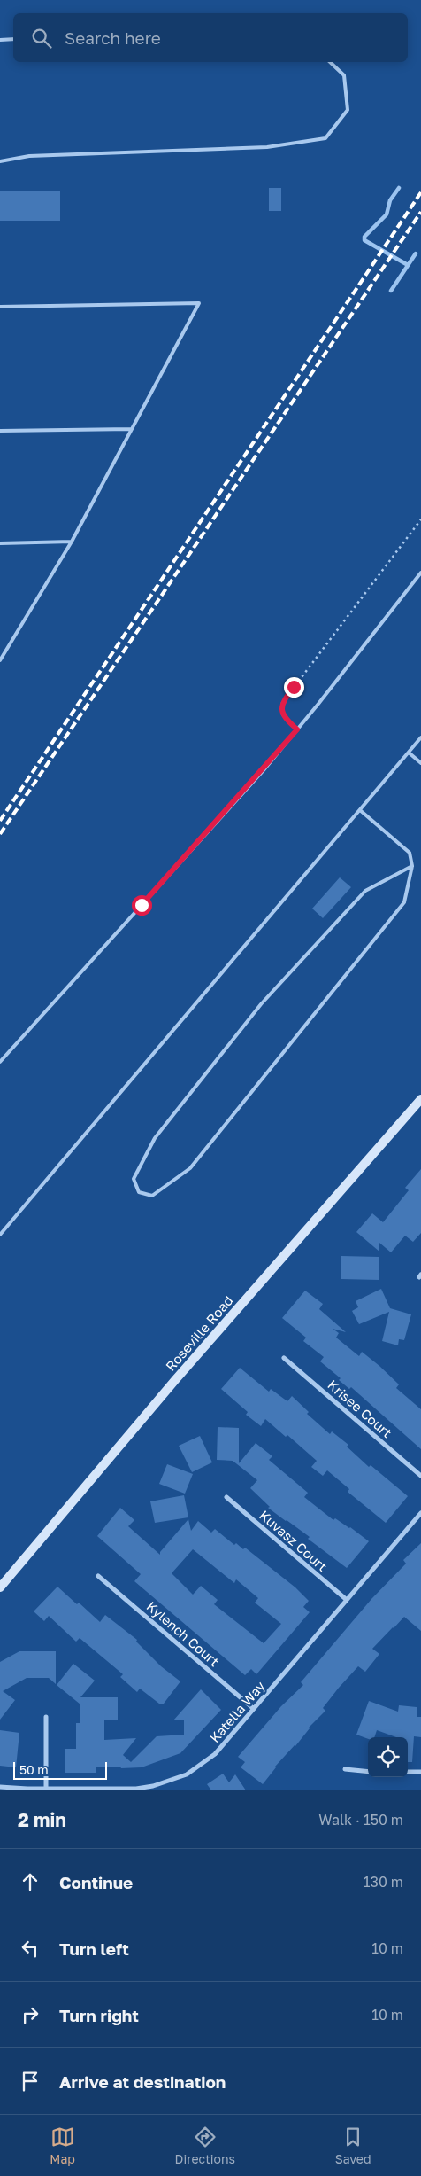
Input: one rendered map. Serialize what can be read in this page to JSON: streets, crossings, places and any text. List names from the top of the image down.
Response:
{
  "streets": {
    "main road": ["Roseville Road"],
    "street": [
      "Krisee Court",
      "Kuvasz Court",
      "Kylench Court",
      "Katella Way"
    ]
  },
  "crossings": [
    ["Kuvasz Court", "Katella Way"],
    ["Kylench Court", "Katella Way"]
  ],
  "scale_bar": "50 m",
  "page": {
    "search": "Search here",
    "scale": "50 m",
    "heading": ["2 min", "Walk · 150 m"],
    "list": [
      ["Continue", "130 m"],
      ["Turn left", "10 m"],
      ["Turn right", "10 m"],
      "Arrive at destination"
    ],
    "nav": ["Map", "Directions", "Saved"]
  }
}
